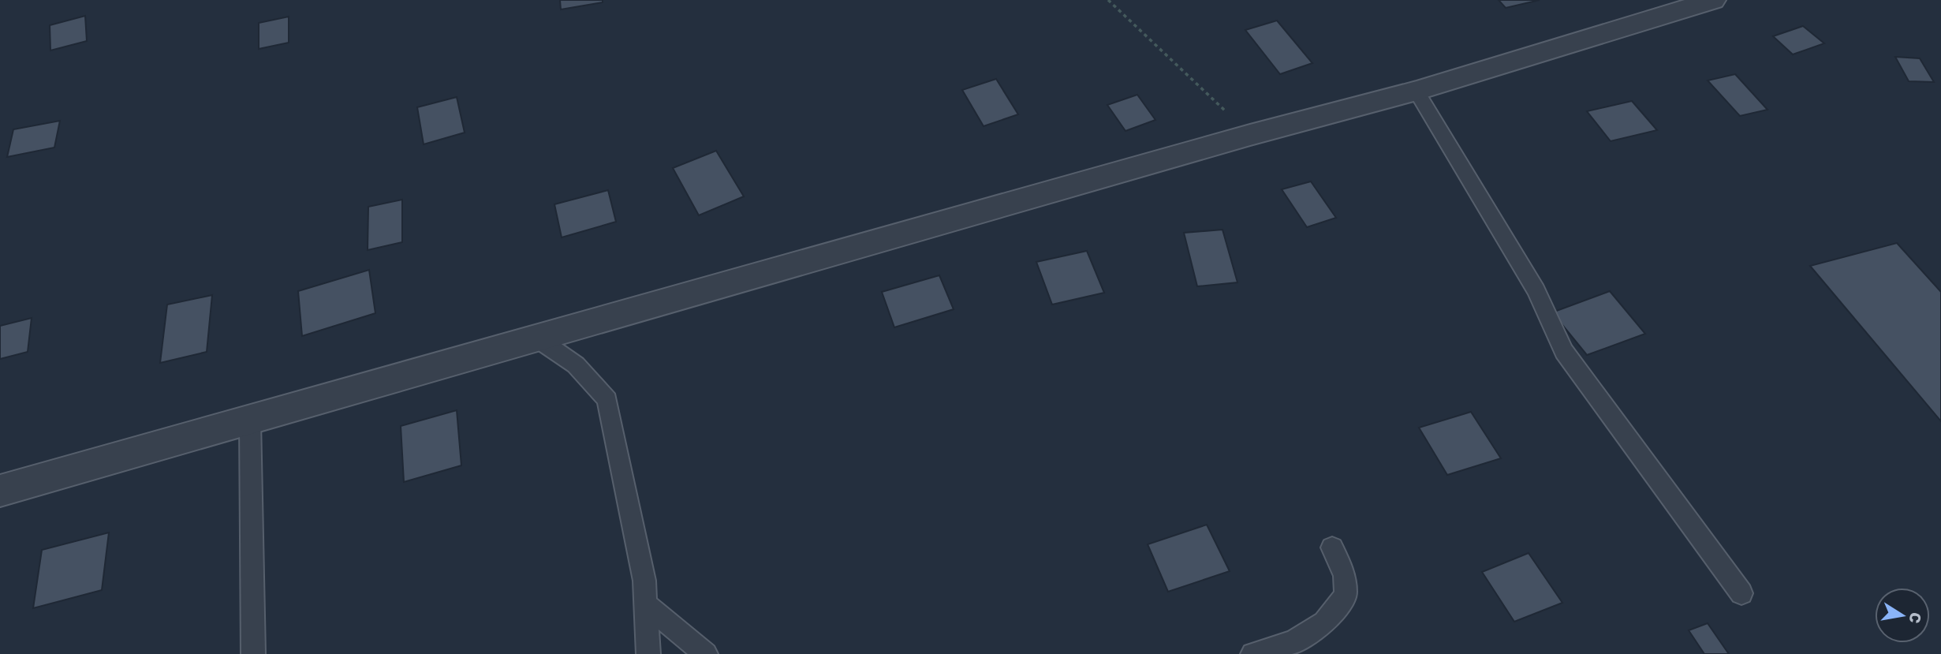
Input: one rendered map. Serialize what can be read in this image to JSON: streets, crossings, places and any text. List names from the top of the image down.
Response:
{
  "north": "right"
}
